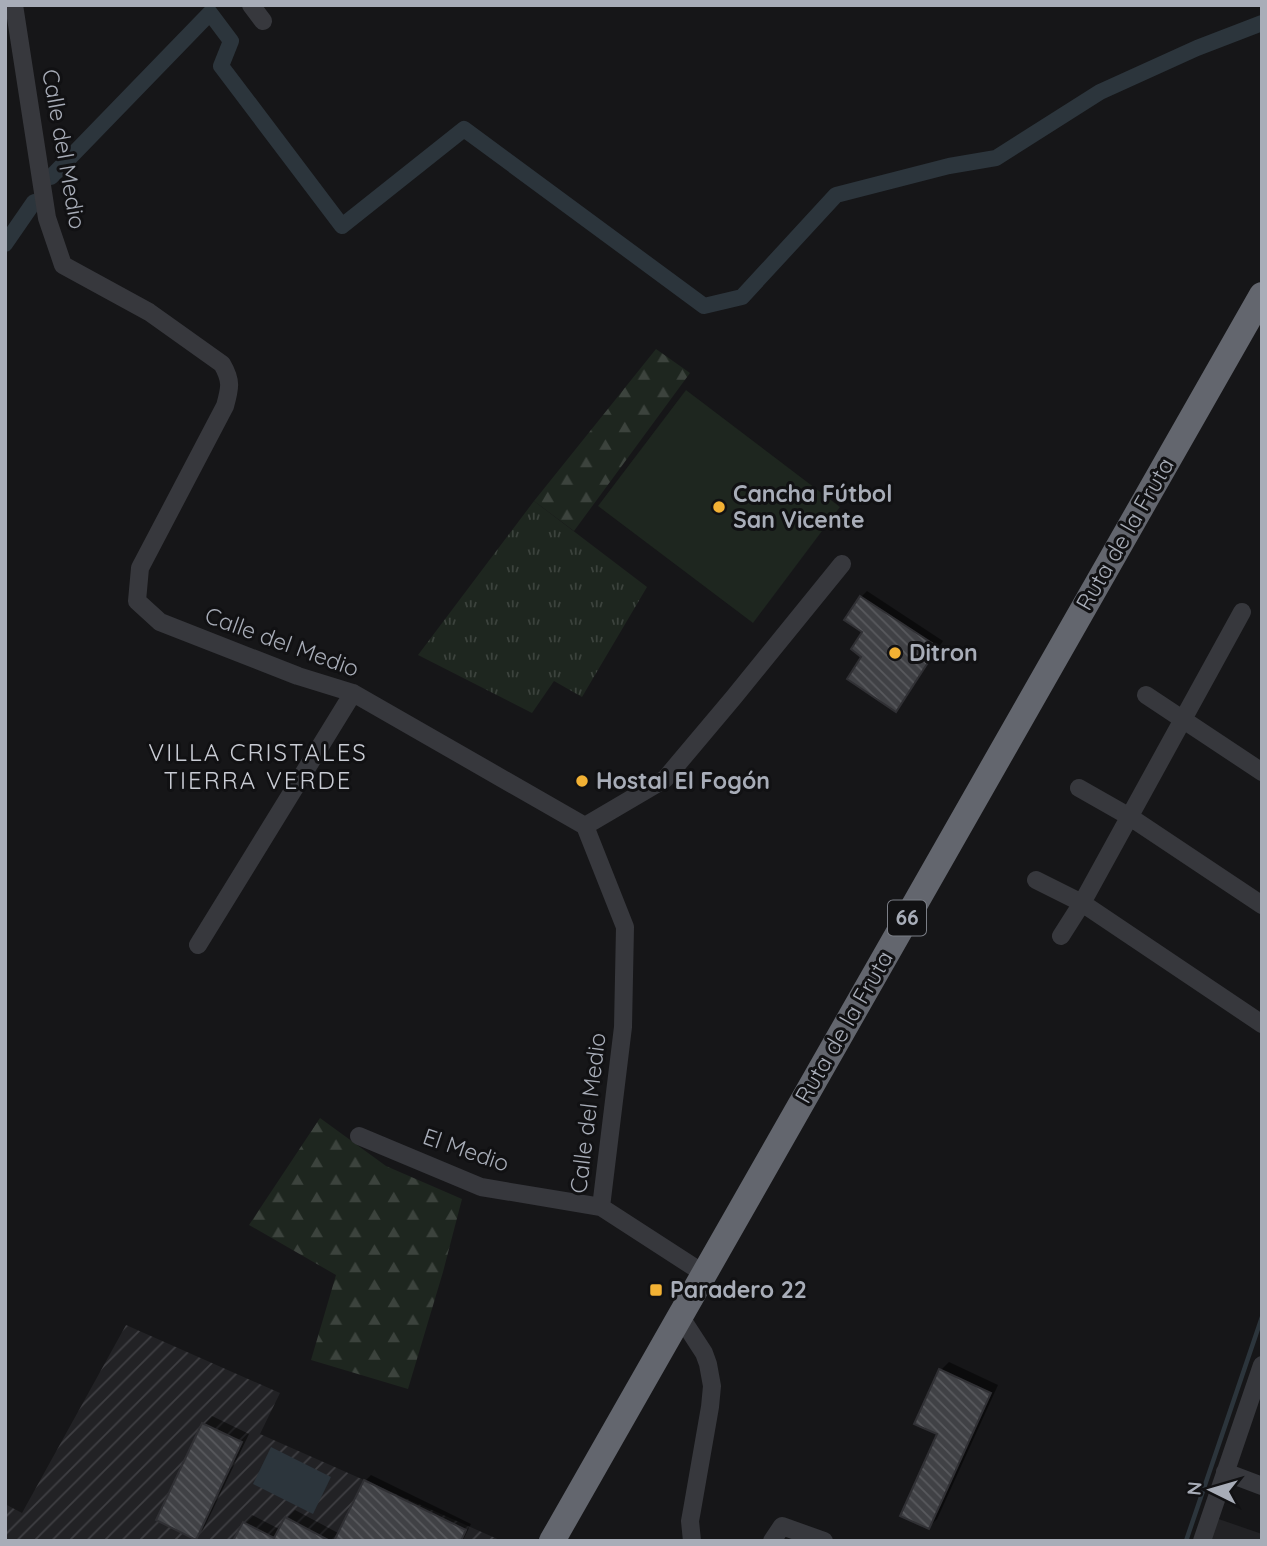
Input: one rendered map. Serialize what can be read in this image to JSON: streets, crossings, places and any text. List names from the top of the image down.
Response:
{
  "streets": {
    "highway": ["Ruta de la Fruta", "66"],
    "street": ["Calle del Medio", "El Medio"]
  },
  "crossings": [
    ["Calle del Medio", "Ruta de la Fruta"],
    ["Calle del Medio", "El Medio"]
  ],
  "districts": ["VILLA CRISTALES TIERRA VERDE"],
  "places": {
    "other": ["Cancha Fútbol San Vicente", "Ditron", "Hostal El Fogón"],
    "transit": ["Paradero 22"]
  },
  "north": "left"
}
